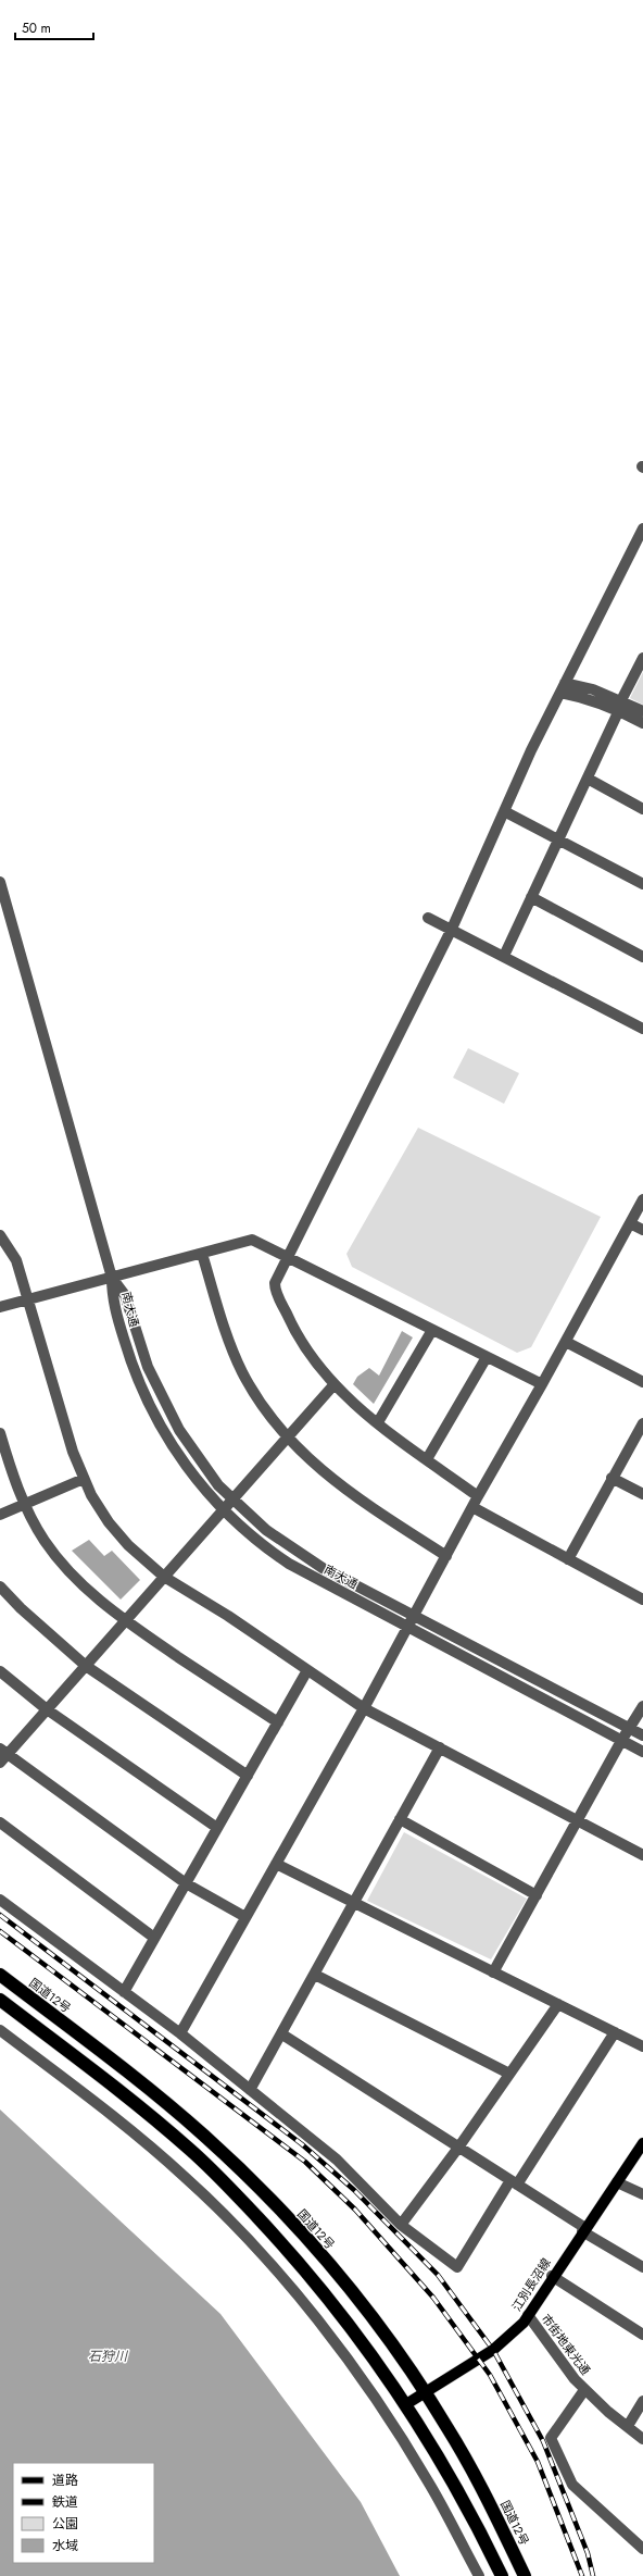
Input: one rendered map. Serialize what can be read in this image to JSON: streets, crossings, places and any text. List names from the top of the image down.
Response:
{
  "streets": {
    "highway": ["国道12号"],
    "main road": ["江別長沼線"],
    "street": ["南大通", "市街地東光通"]
  },
  "crossings": [
    ["国道12号", "江別長沼線"],
    ["江別長沼線", "市街地東光通"]
  ],
  "water": ["石狩川"],
  "legend": [
    "道路",
    "鉄道",
    "公園",
    "水域"
  ],
  "scale_bar": "50 m"
}
